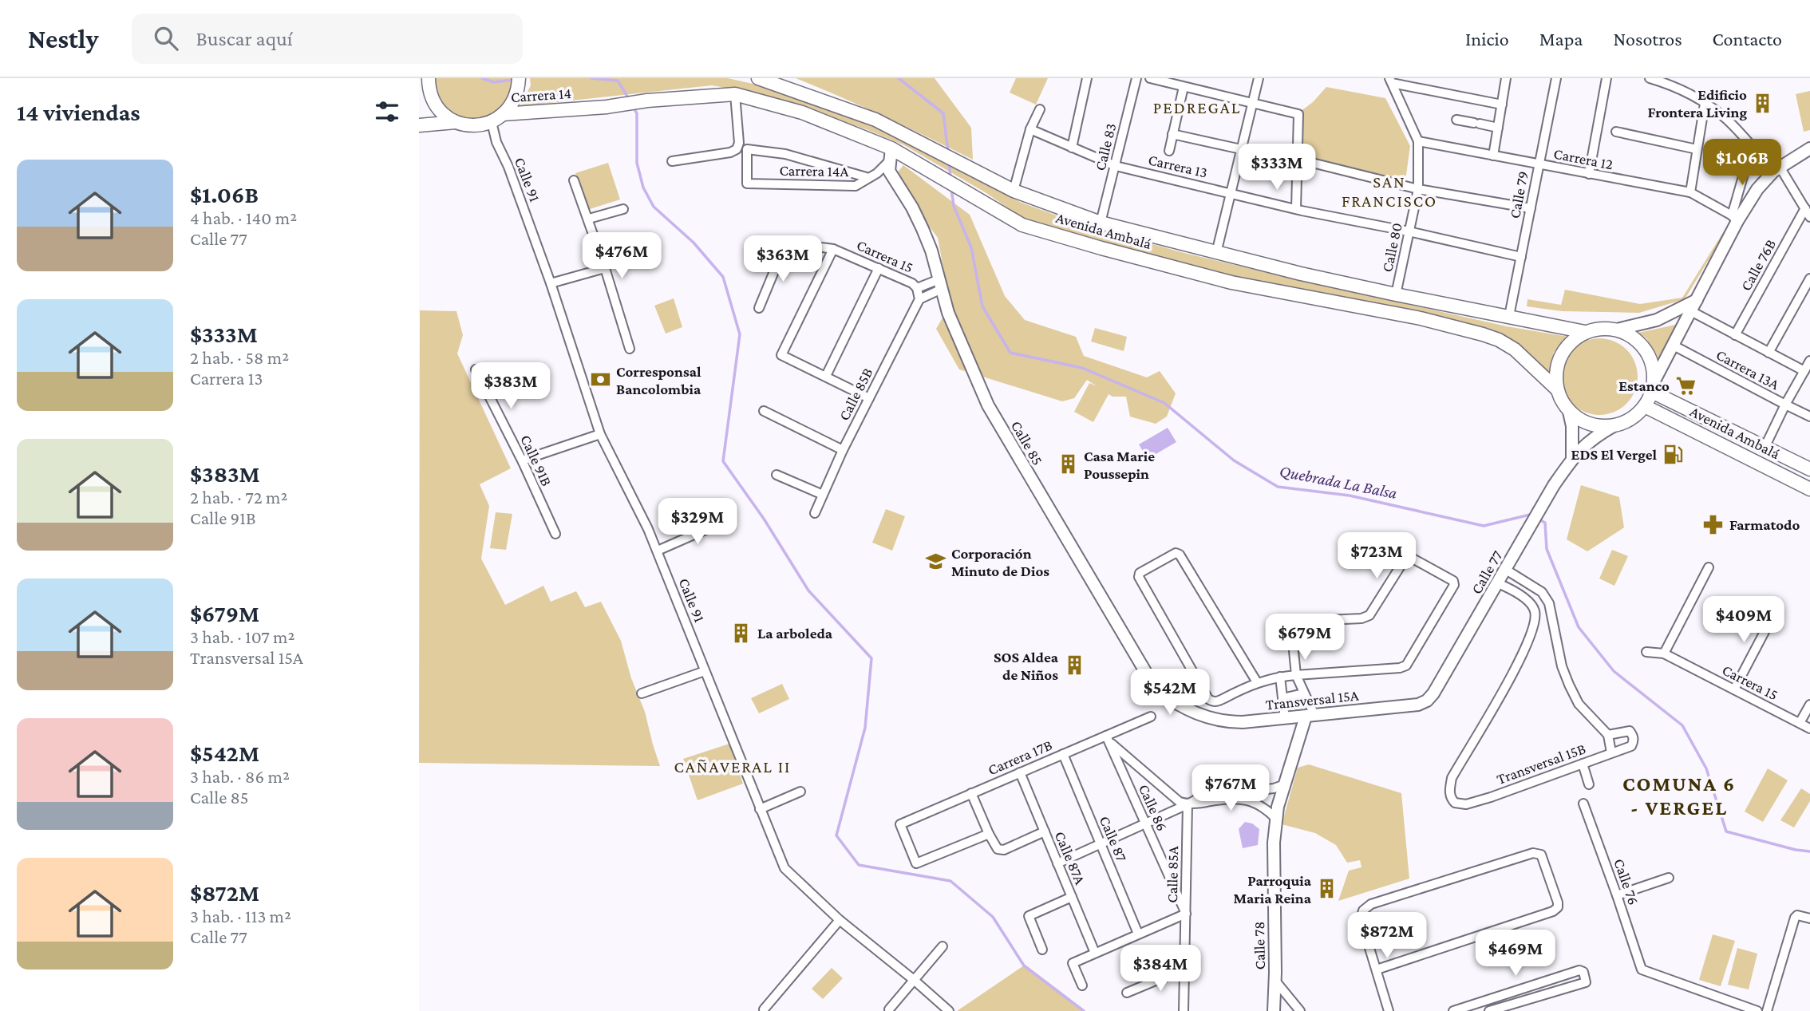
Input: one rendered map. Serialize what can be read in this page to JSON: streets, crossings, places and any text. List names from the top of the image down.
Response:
{
  "streets": {
    "main road": ["Carrera 14", "Avenida Ambalá"],
    "street": [
      "Calle 83",
      "Carrera 12",
      "Carrera 13",
      "Carrera 14A",
      "Calle 91",
      "Calle 79",
      "Calle 80",
      "Carrera 15",
      "Calle 76B",
      "Carrera 13A",
      "Calle 85B",
      "Calle 85",
      "Calle 91B",
      "Calle 77",
      "Transversal 15A",
      "Carrera 17B",
      "Transversal 15B",
      "Calle 86",
      "Calle 87",
      "Calle 87A",
      "Calle 85A",
      "Calle 76",
      "Calle 78"
    ]
  },
  "crossings": [
    ["Carrera 14", "Avenida Ambalá"],
    ["Calle 83", "Carrera 13"],
    ["Calle 83", "Avenida Ambalá"],
    ["Carrera 12", "Calle 79"],
    ["Carrera 12", "Calle 80"],
    ["Carrera 13", "Calle 79"],
    ["Carrera 13", "Calle 80"],
    ["Calle 79", "Avenida Ambalá"],
    ["Avenida Ambalá", "Calle 80"],
    ["Avenida Ambalá", "Calle 85"],
    ["Avenida Ambalá", "Calle 77"],
    ["Carrera 15", "Calle 85"],
    ["Calle 85", "Transversal 15A"],
    ["Calle 77", "Transversal 15A"],
    ["Calle 77", "Transversal 15B"],
    ["Transversal 15A", "Calle 78"],
    ["Carrera 17B", "Calle 86"],
    ["Carrera 17B", "Calle 87"],
    ["Carrera 17B", "Calle 87A"],
    ["Calle 86", "Calle 85A"]
  ],
  "districts": [
    "PEDREGAL",
    "SAN FRANCISCO",
    "CAÑAVERAL II",
    "COMUNA 6 - VERGEL"
  ],
  "water": ["Quebrada La Balsa"],
  "places": {
    "building": [
      "Edificio Frontera Living",
      "Casa Marie Poussepin",
      "La arboleda",
      "SOS Aldea de Niños",
      "Parroquia Maria Reina"
    ],
    "bank": ["Corresponsal Bancolombia"],
    "supermarket": ["Estanco"],
    "fuel station": ["EDS El Vergel"],
    "pharmacy": ["Farmatodo"],
    "school or university": ["Corporación Minuto de Dios"]
  },
  "page": {
    "header": "Nestly",
    "search": "Buscar aquí",
    "nav": [
      "Inicio",
      "Mapa",
      "Nosotros",
      "Contacto"
    ],
    "heading": "14 viviendas",
    "price": [
      "$1.06B",
      "$333M",
      "$476M",
      "$363M",
      "$383M",
      "$329M",
      "$723M",
      "$409M",
      "$679M",
      "$542M",
      "$767M",
      "$872M",
      "$469M",
      "$384M"
    ],
    "list": [
      {
        "name": "$1.06B",
        "note": "4 hab. · 140 m² · Calle 77"
      },
      {
        "name": "$333M",
        "note": "2 hab. · 58 m² · Carrera 13"
      },
      {
        "name": "$383M",
        "note": "2 hab. · 72 m² · Calle 91B"
      },
      {
        "name": "$679M",
        "note": "3 hab. · 107 m² · Transversal 15A"
      },
      {
        "name": "$542M",
        "note": "3 hab. · 86 m² · Calle 85"
      },
      {
        "name": "$872M",
        "note": "3 hab. · 113 m² · Calle 77"
      }
    ]
  }
}
